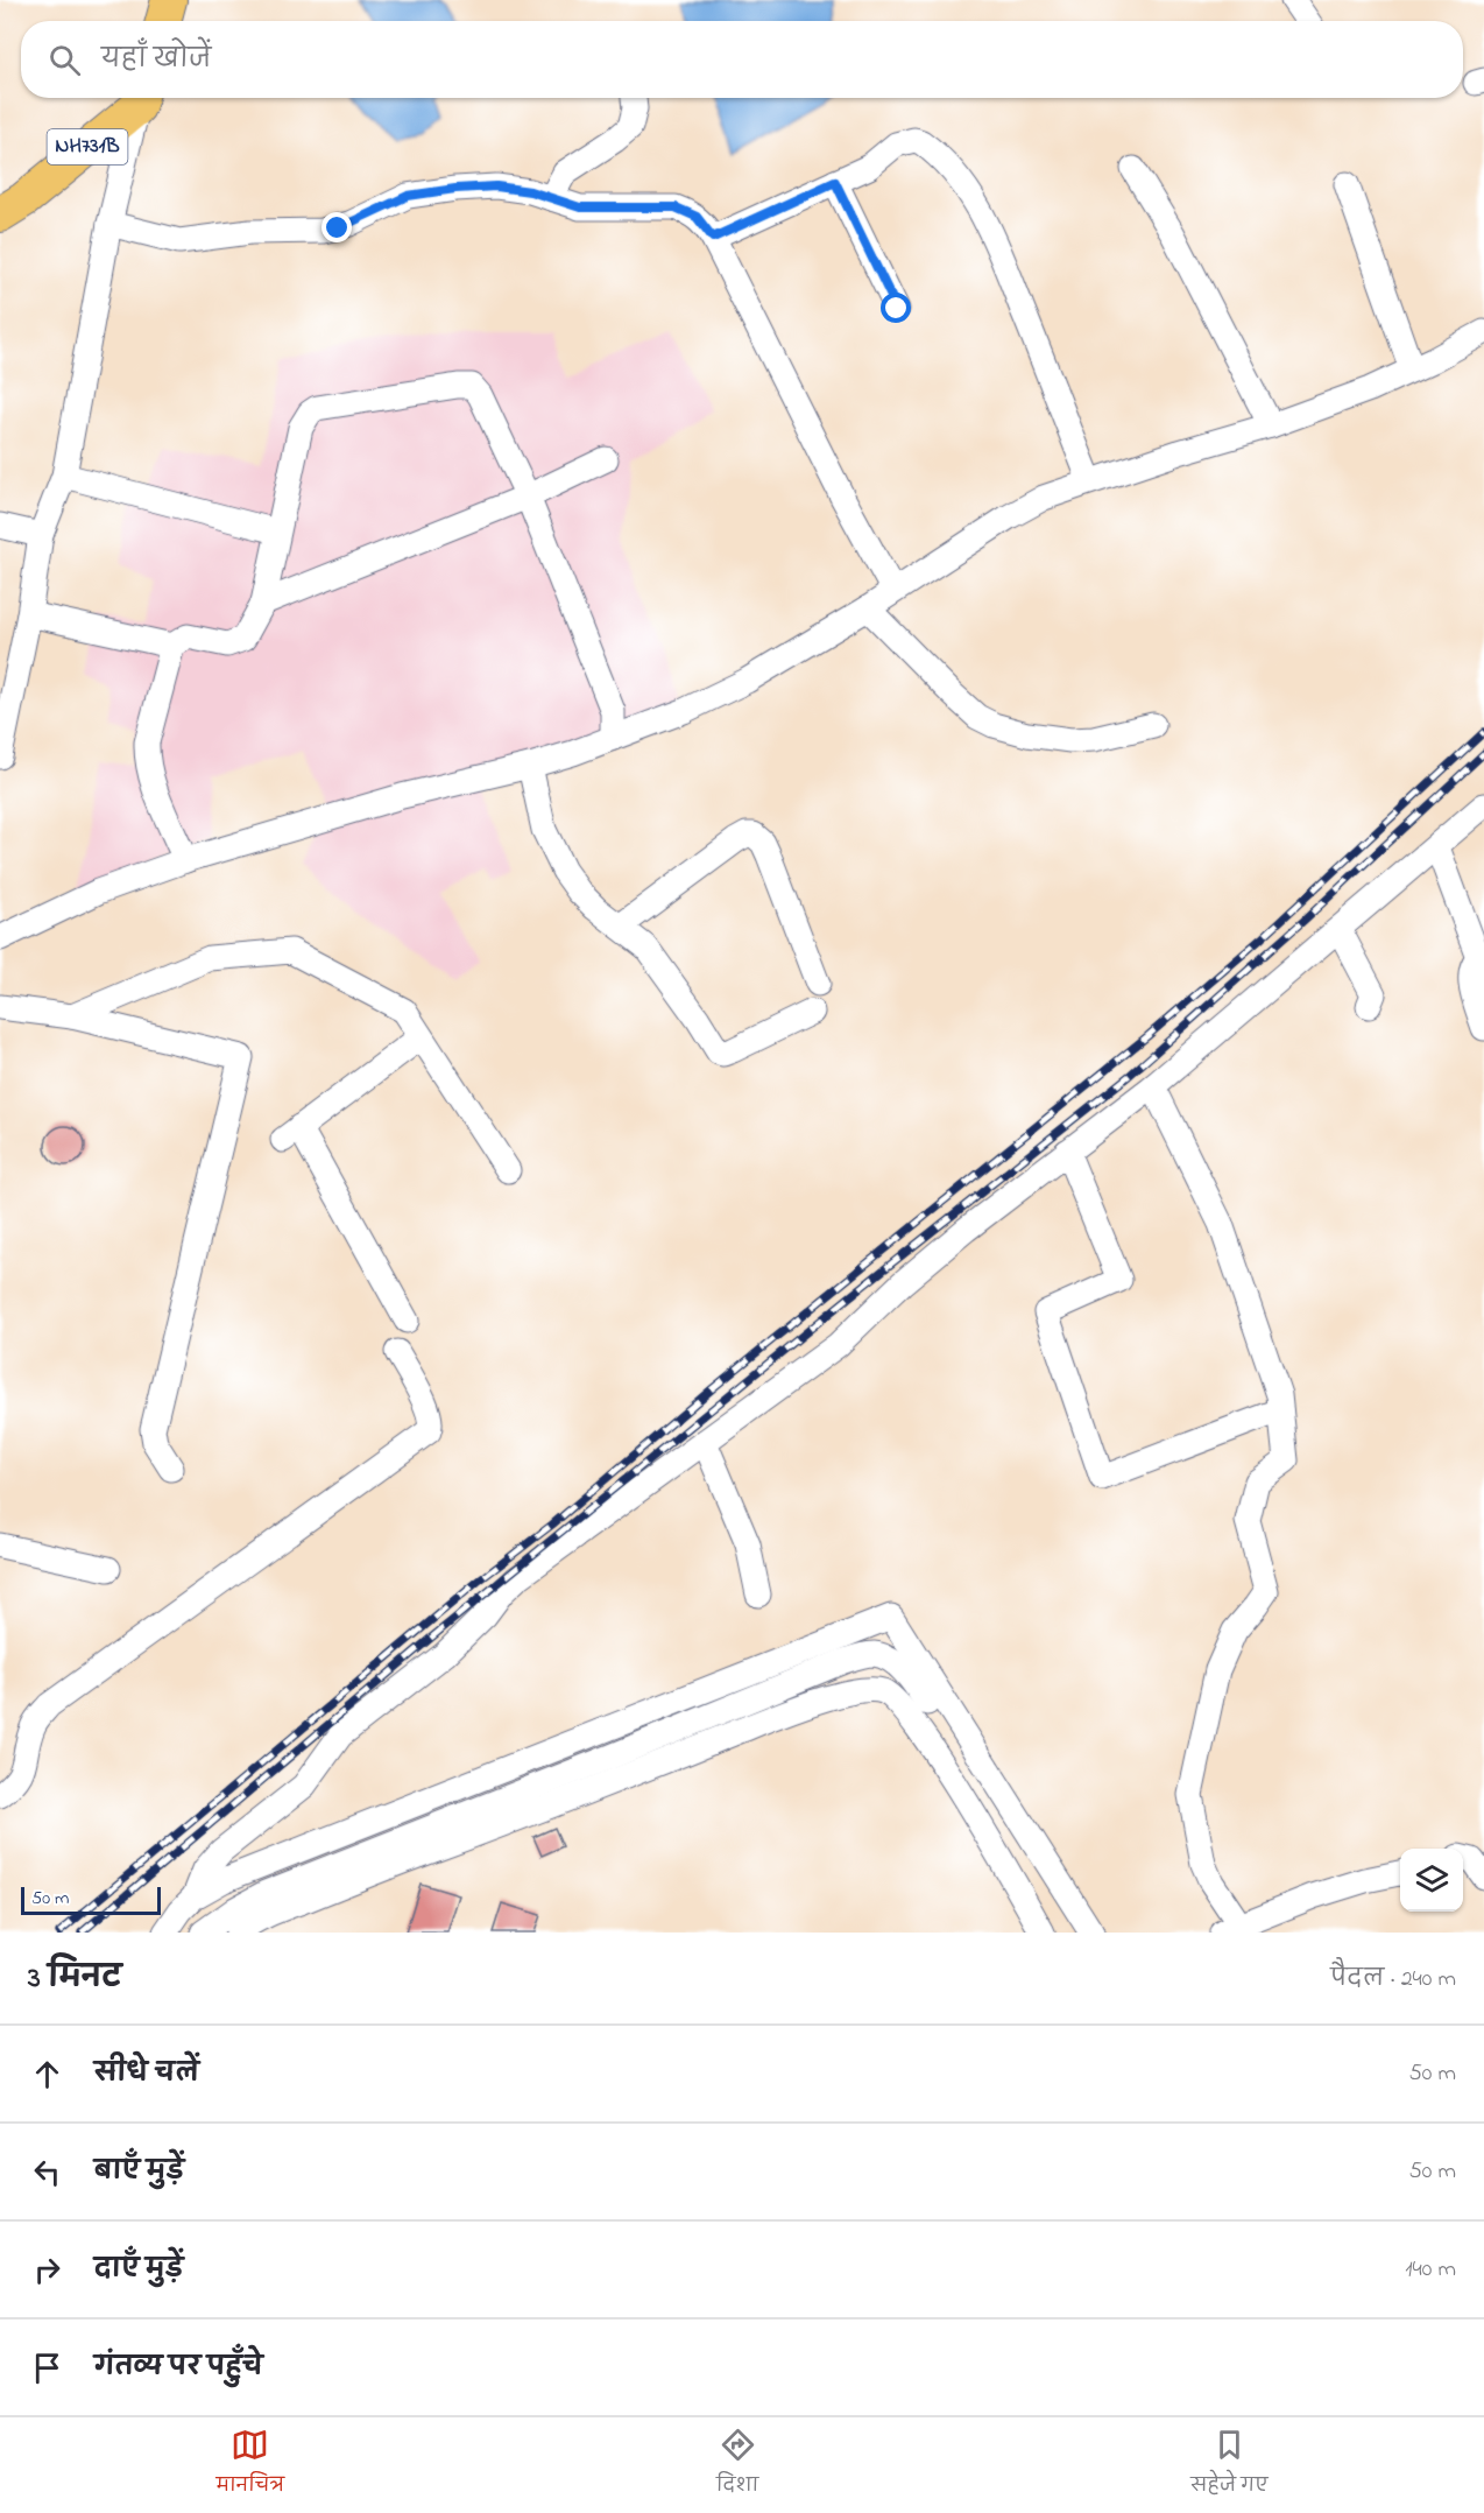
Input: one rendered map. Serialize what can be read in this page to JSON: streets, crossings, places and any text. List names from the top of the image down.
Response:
{
  "streets": {
    "highway": ["NH731B"]
  },
  "scale_bar": "50 m",
  "page": {
    "search": "यहाँ खोजें",
    "scale": "50 m",
    "heading": ["3 मिनट", "पैदल · 240 m"],
    "list": [
      ["सीधे चलें", "50 m"],
      ["बाएँ मुड़ें", "50 m"],
      ["दाएँ मुड़ें", "140 m"],
      "गंतव्य पर पहुँचे"
    ],
    "nav": ["मानचित्र", "दिशा", "सहेजे गए"]
  }
}
